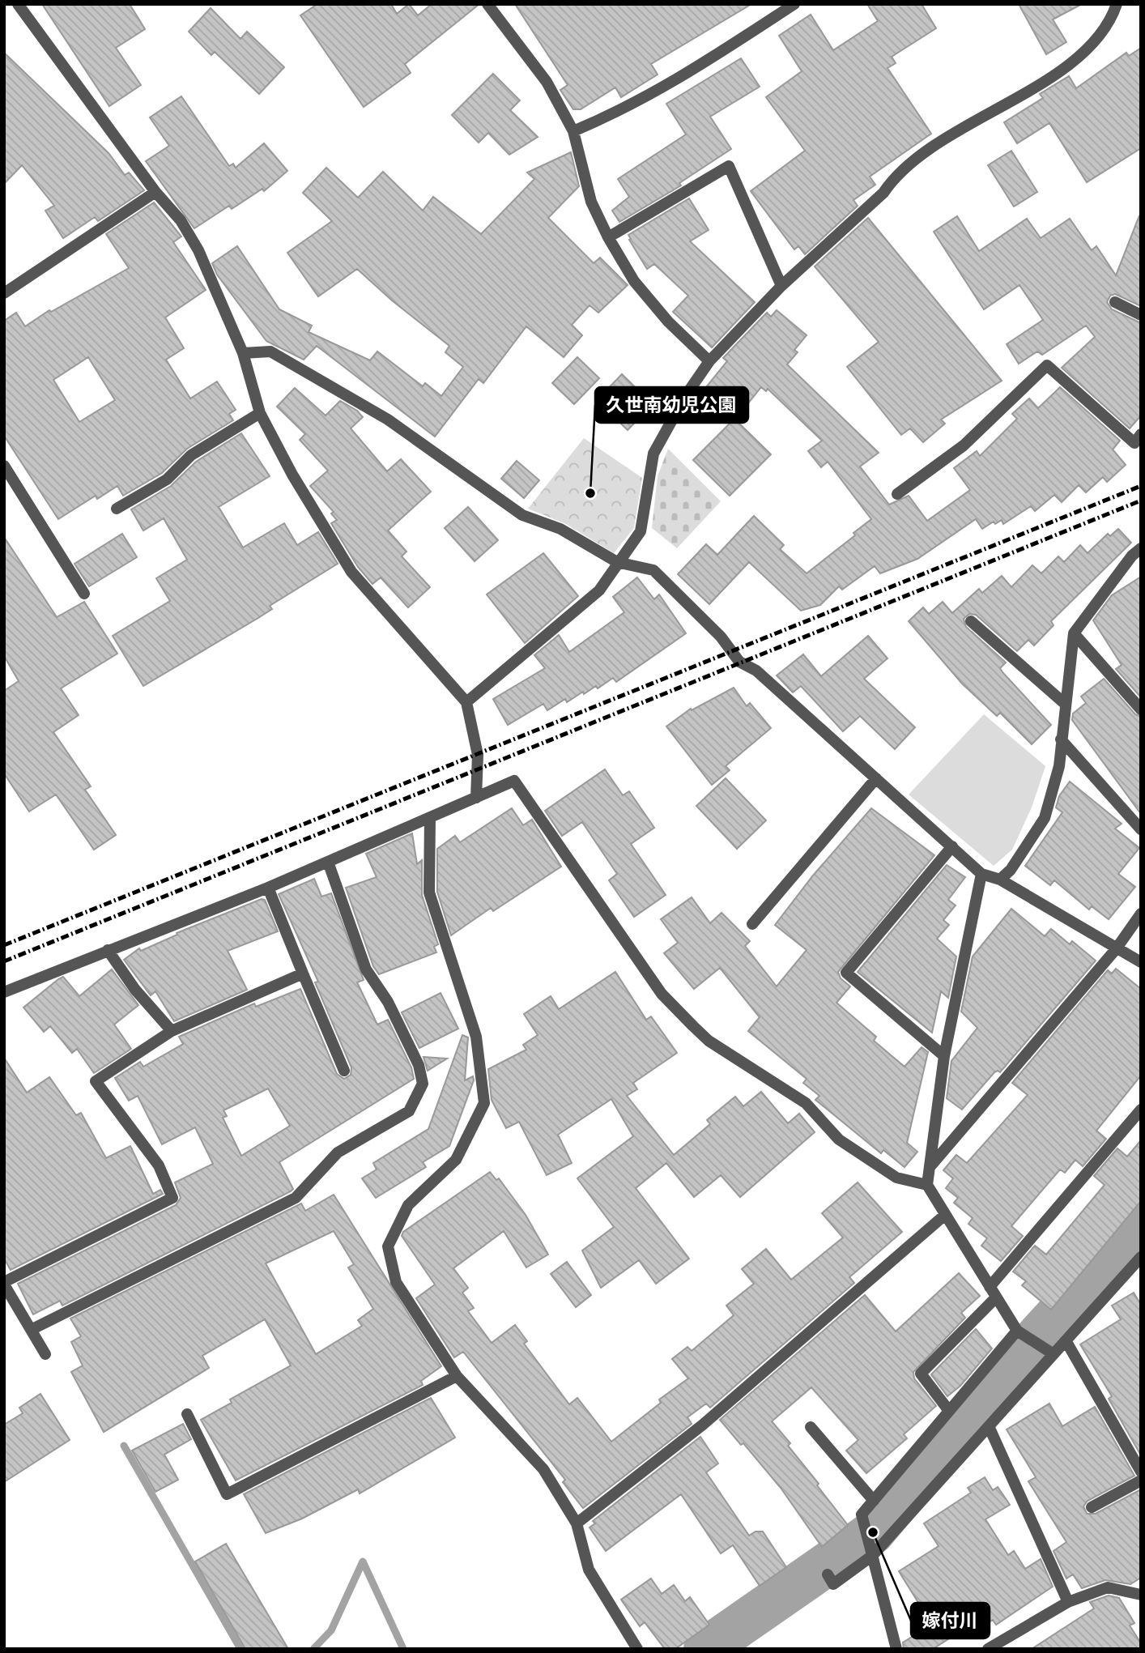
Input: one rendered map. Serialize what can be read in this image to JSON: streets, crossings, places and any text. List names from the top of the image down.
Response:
{
  "places": ["久世南幼児公園", "嫁付川"]
}
